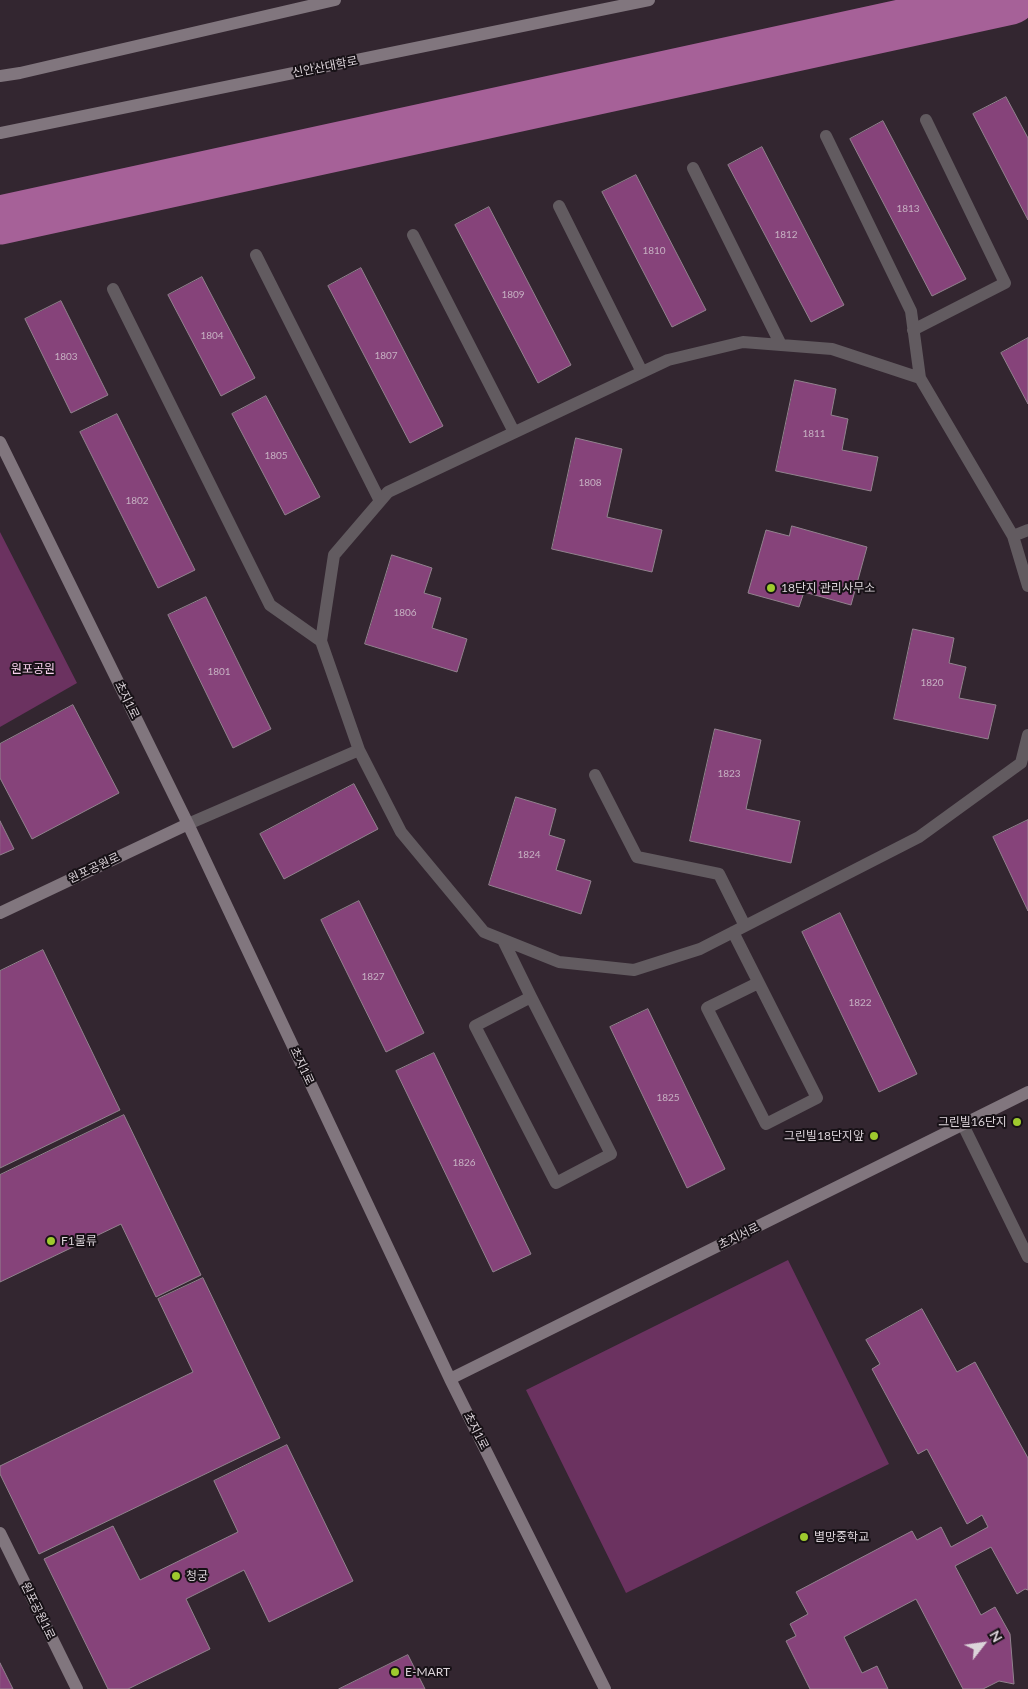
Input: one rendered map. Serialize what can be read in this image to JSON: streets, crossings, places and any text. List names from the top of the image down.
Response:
{
  "streets": {
    "street": [
      "신안산대학로",
      "초지1로",
      "원포공원로",
      "초지서로",
      "원포공원1로"
    ]
  },
  "crossings": [
    ["초지1로", "원포공원로"],
    ["초지1로", "초지서로"]
  ],
  "parks": ["원포공원"],
  "places": [
    "18단지 관리사무소",
    "그린빌16단지",
    "그린빌18단지앞",
    "F1물류",
    "별망중학교",
    "청궁",
    "E-MART"
  ],
  "house_numbers": [
    "1813",
    "1812",
    "1810",
    "1809",
    "1804",
    "1807",
    "1803",
    "1811",
    "1805",
    "1808",
    "1802",
    "1806",
    "1801",
    "1820",
    "1823",
    "1824",
    "1827",
    "1822",
    "1825",
    "1826"
  ],
  "north": "top right"
}
